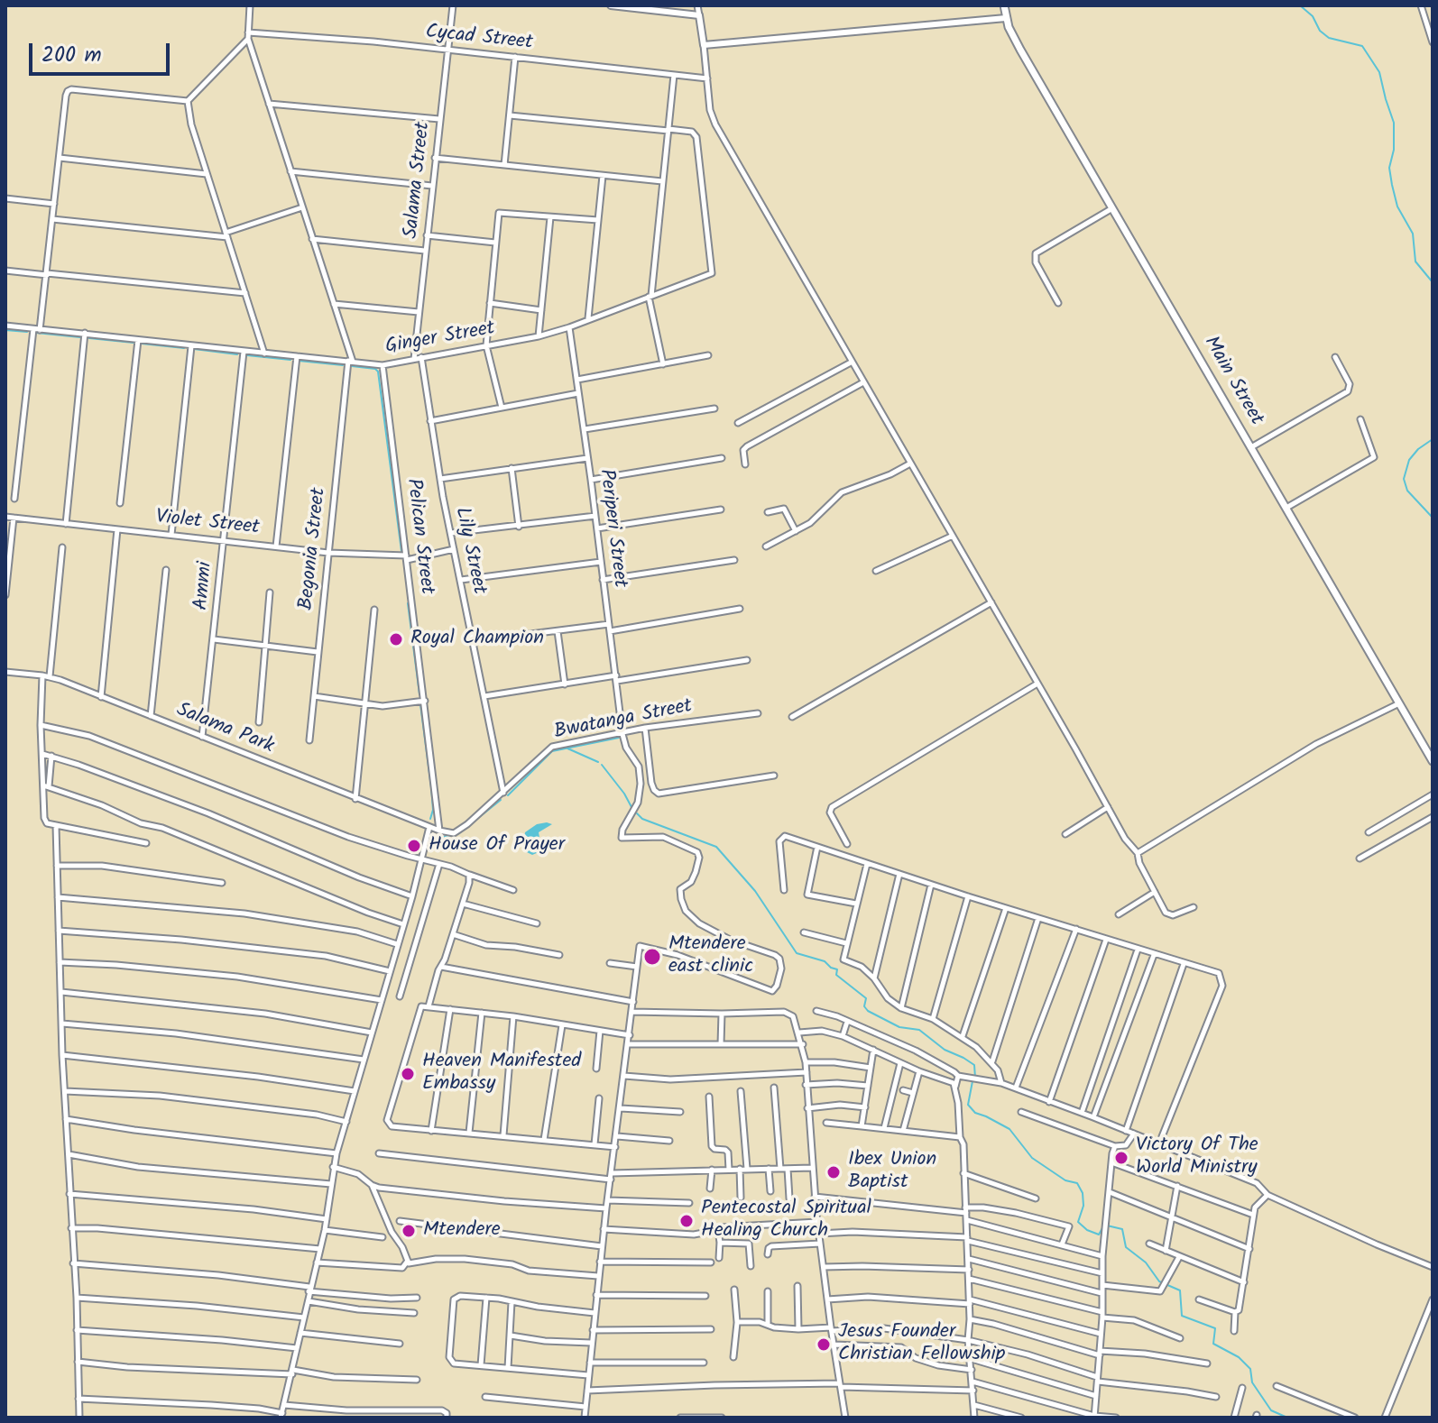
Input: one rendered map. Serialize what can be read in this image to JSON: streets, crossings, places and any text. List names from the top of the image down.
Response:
{
  "streets": {
    "main road": ["Main Street"],
    "street": [
      "Cycad Street",
      "Salama Street",
      "Ginger Street",
      "Violet Street",
      "Periperi Street",
      "Pelican Street",
      "Begonia Street",
      "Lily Street",
      "Ammi",
      "Bwatanga Street",
      "Salama Park"
    ]
  },
  "crossings": [
    ["Cycad Street", "Salama Street"],
    ["Salama Street", "Ginger Street"],
    ["Ginger Street", "Periperi Street"],
    ["Ginger Street", "Pelican Street"],
    ["Ginger Street", "Begonia Street"],
    ["Ginger Street", "Lily Street"],
    ["Ginger Street", "Ammi"],
    ["Violet Street", "Pelican Street"],
    ["Violet Street", "Begonia Street"],
    ["Violet Street", "Lily Street"],
    ["Violet Street", "Ammi"],
    ["Periperi Street", "Bwatanga Street"],
    ["Pelican Street", "Bwatanga Street"],
    ["Lily Street", "Bwatanga Street"],
    ["Ammi", "Salama Park"]
  ],
  "places": [
    "Royal Champion",
    "House Of Prayer",
    "Mtendere east clinic",
    "Heaven Manifested Embassy",
    "Victory Of The World Ministry",
    "Ibex Union Baptist",
    "Pentecostal Spiritual Healing Church",
    "Mtendere",
    "Jesus Founder Christian Fellowship"
  ],
  "scale_bar": "200 m"
}
